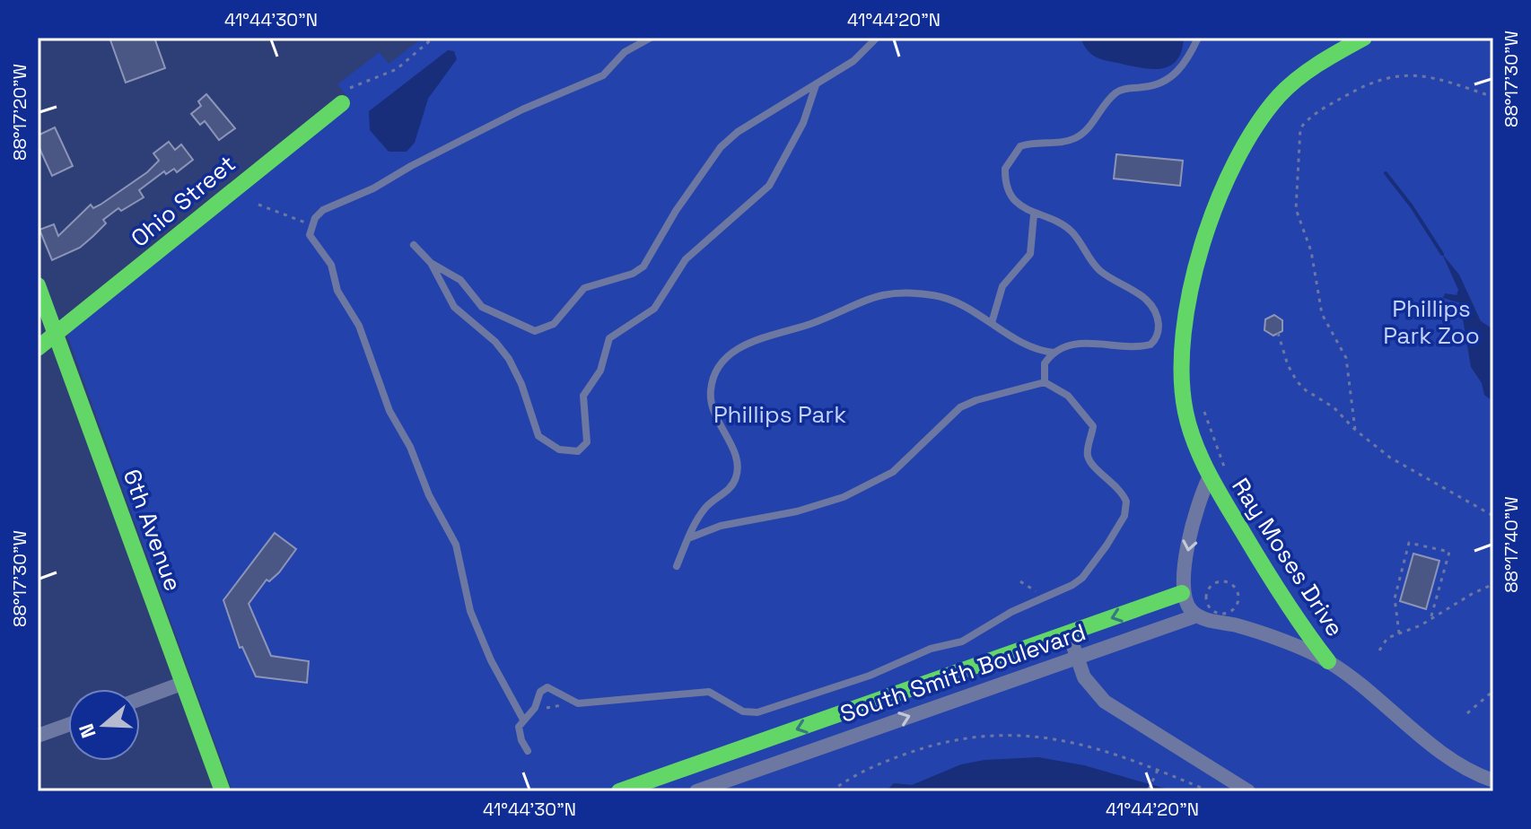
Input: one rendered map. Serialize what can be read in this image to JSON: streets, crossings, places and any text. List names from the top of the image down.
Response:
{
  "streets": {
    "street": [
      "Ohio Street",
      "6th Avenue",
      "Ray Moses Drive",
      "South Smith Boulevard"
    ]
  },
  "crossings": [
    ["Ohio Street", "6th Avenue"]
  ],
  "parks": ["Phillips Park Zoo", "Phillips Park"],
  "north": "left",
  "coordinates": [
    "41°44'30\"N",
    "41°44'20\"N",
    "88°17'30\"W",
    "88°17'20\"W",
    "88°17'40\"W"
  ]
}
